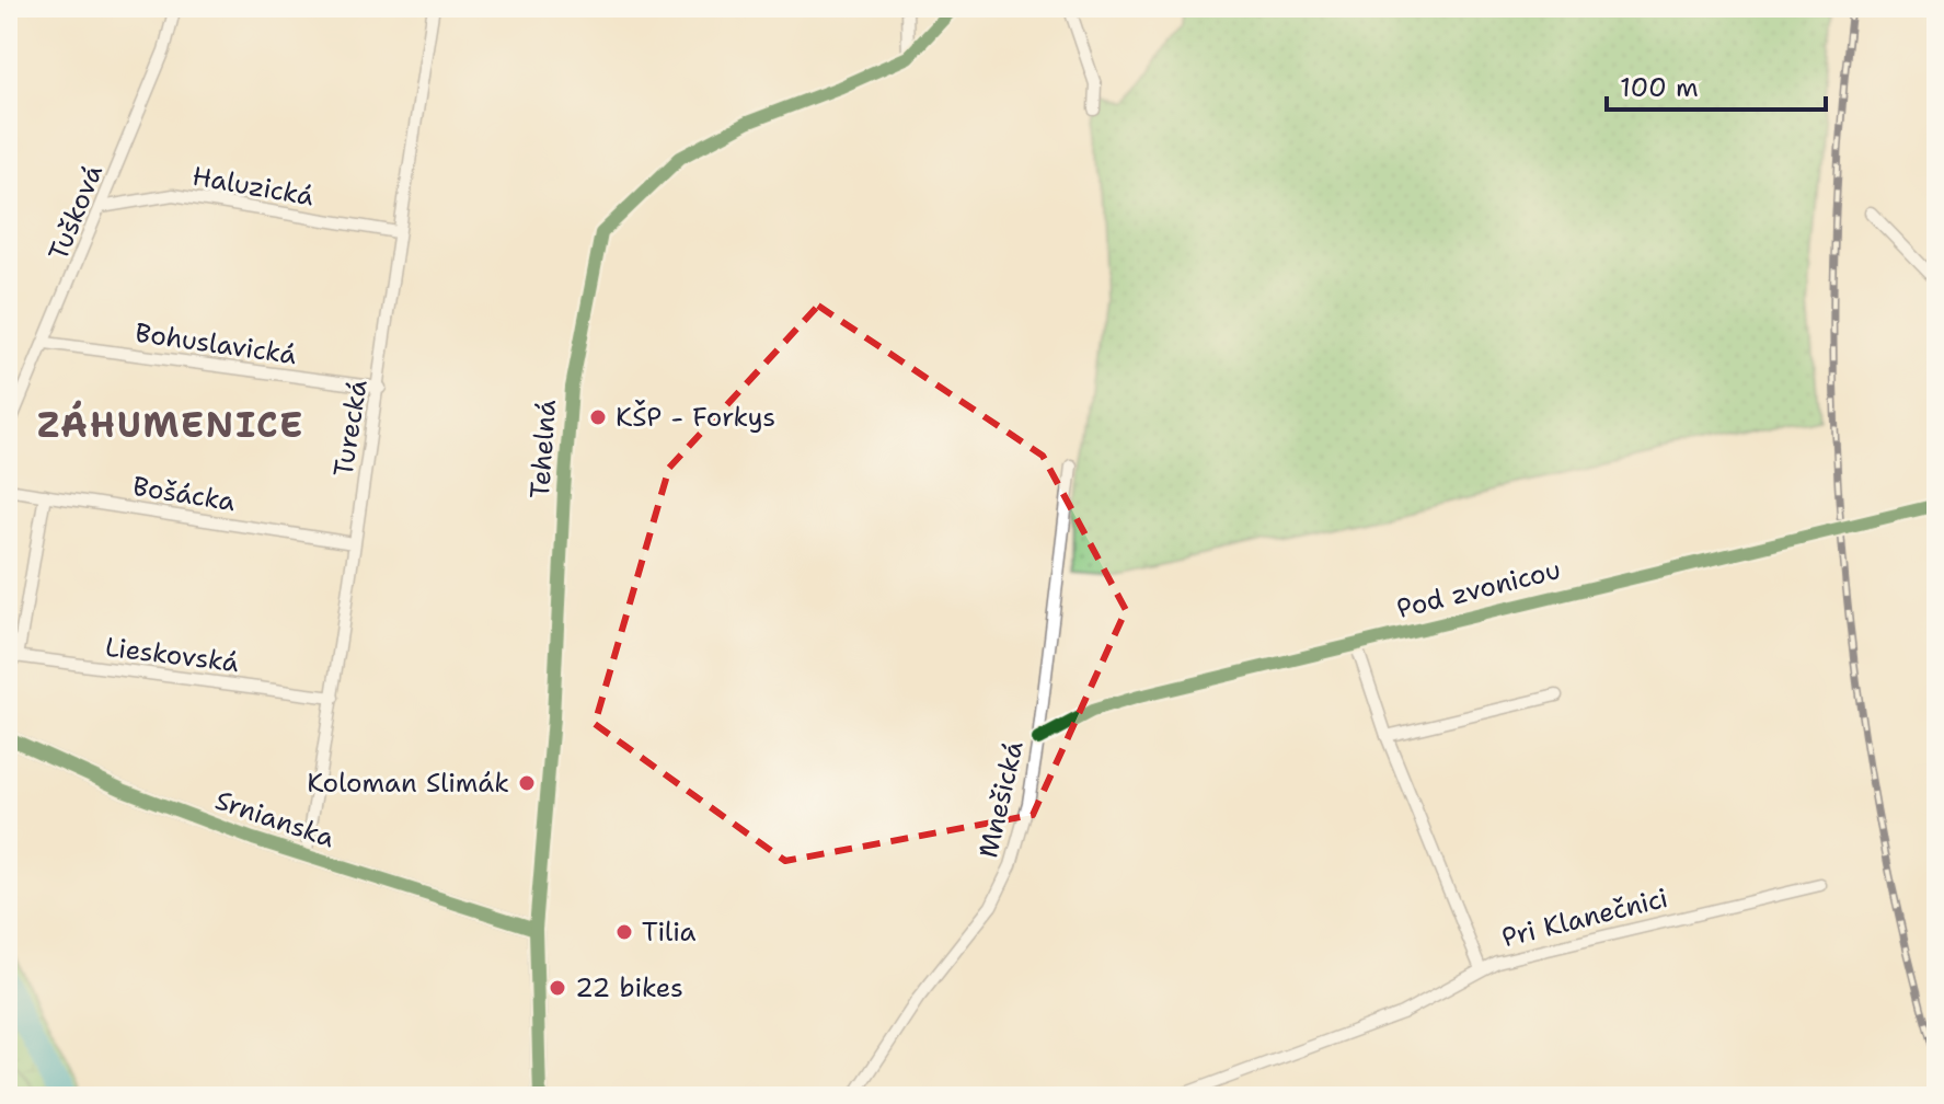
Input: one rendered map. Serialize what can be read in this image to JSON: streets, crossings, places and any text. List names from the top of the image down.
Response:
{
  "streets": {
    "street": [
      "Haluzická",
      "Tušková",
      "Bohuslavická",
      "Turecká",
      "Tehelná",
      "Bošácka",
      "Pod zvonicou",
      "Lieskovská",
      "Mnešická",
      "Srnianska",
      "Pri Klanečnici"
    ]
  },
  "crossings": [
    ["Haluzická", "Tušková"],
    ["Haluzická", "Turecká"],
    ["Tušková", "Bohuslavická"],
    ["Bohuslavická", "Turecká"],
    ["Turecká", "Bošácka"],
    ["Turecká", "Lieskovská"],
    ["Turecká", "Srnianska"],
    ["Tehelná", "Srnianska"],
    ["Pod zvonicou", "Mnešická"]
  ],
  "districts": ["ZÁHUMENICE"],
  "places": [
    "KŠP - Forkys",
    "Koloman Slimák",
    "Tilia",
    "22 bikes"
  ],
  "scale_bar": "100 m"
}
